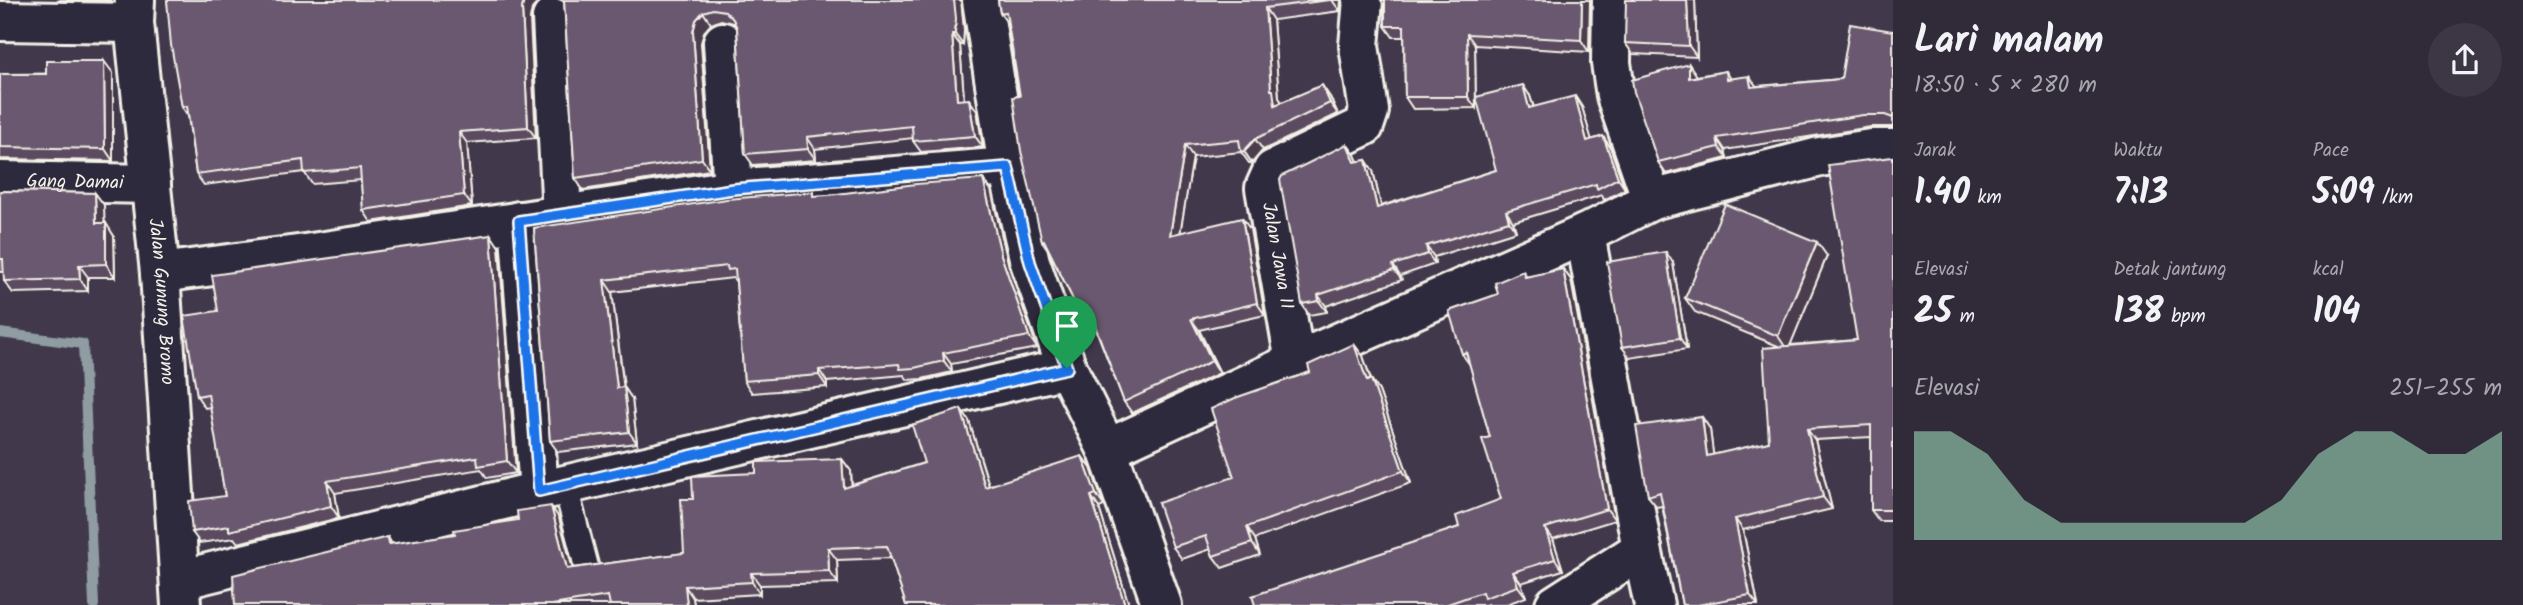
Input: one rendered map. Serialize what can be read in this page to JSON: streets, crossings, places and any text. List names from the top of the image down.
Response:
{
  "streets": {
    "street": ["Gang Damai", "Jalan Jawa II", "Jalan Gunung Bromo"]
  },
  "crossings": [
    ["Gang Damai", "Jalan Gunung Bromo"]
  ],
  "page": {
    "heading": ["Lari malam", "18:50 · 5 × 280 m"],
    "stats": [
      ["Jarak", "1.40 km"],
      ["Waktu", "7:13"],
      ["Pace", "5:09 /km"],
      ["Elevasi", "25 m"],
      ["Detak jantung", "138 bpm"],
      ["kcal", "104"]
    ],
    "chart": ["Elevasi", "251–255 m"]
  }
}
